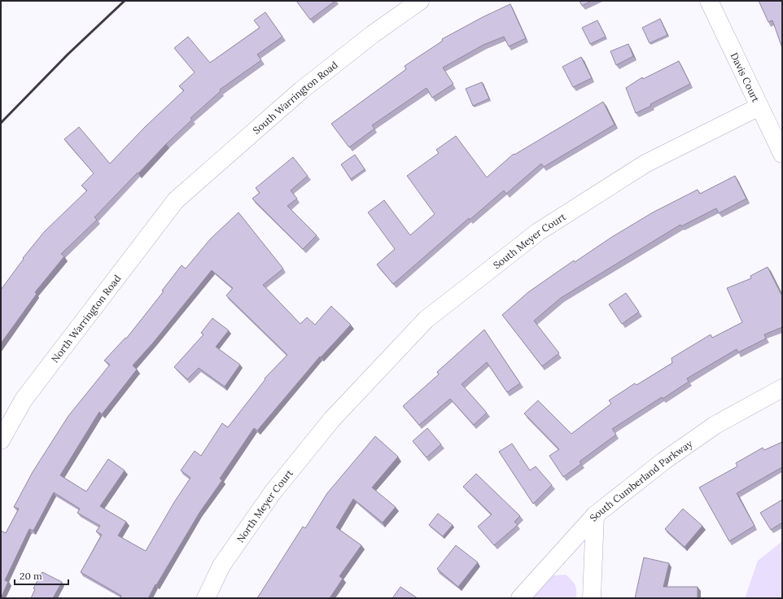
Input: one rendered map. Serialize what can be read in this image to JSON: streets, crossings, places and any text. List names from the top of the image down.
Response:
{
  "streets": {
    "street": [
      "Davis Court",
      "South Warrington Road",
      "South Meyer Court",
      "North Warrington Road",
      "South Cumberland Parkway",
      "North Meyer Court"
    ]
  },
  "crossings": [
    ["Davis Court", "South Meyer Court"],
    ["South Warrington Road", "North Warrington Road"],
    ["South Meyer Court", "North Meyer Court"]
  ],
  "scale_bar": "20 m"
}
